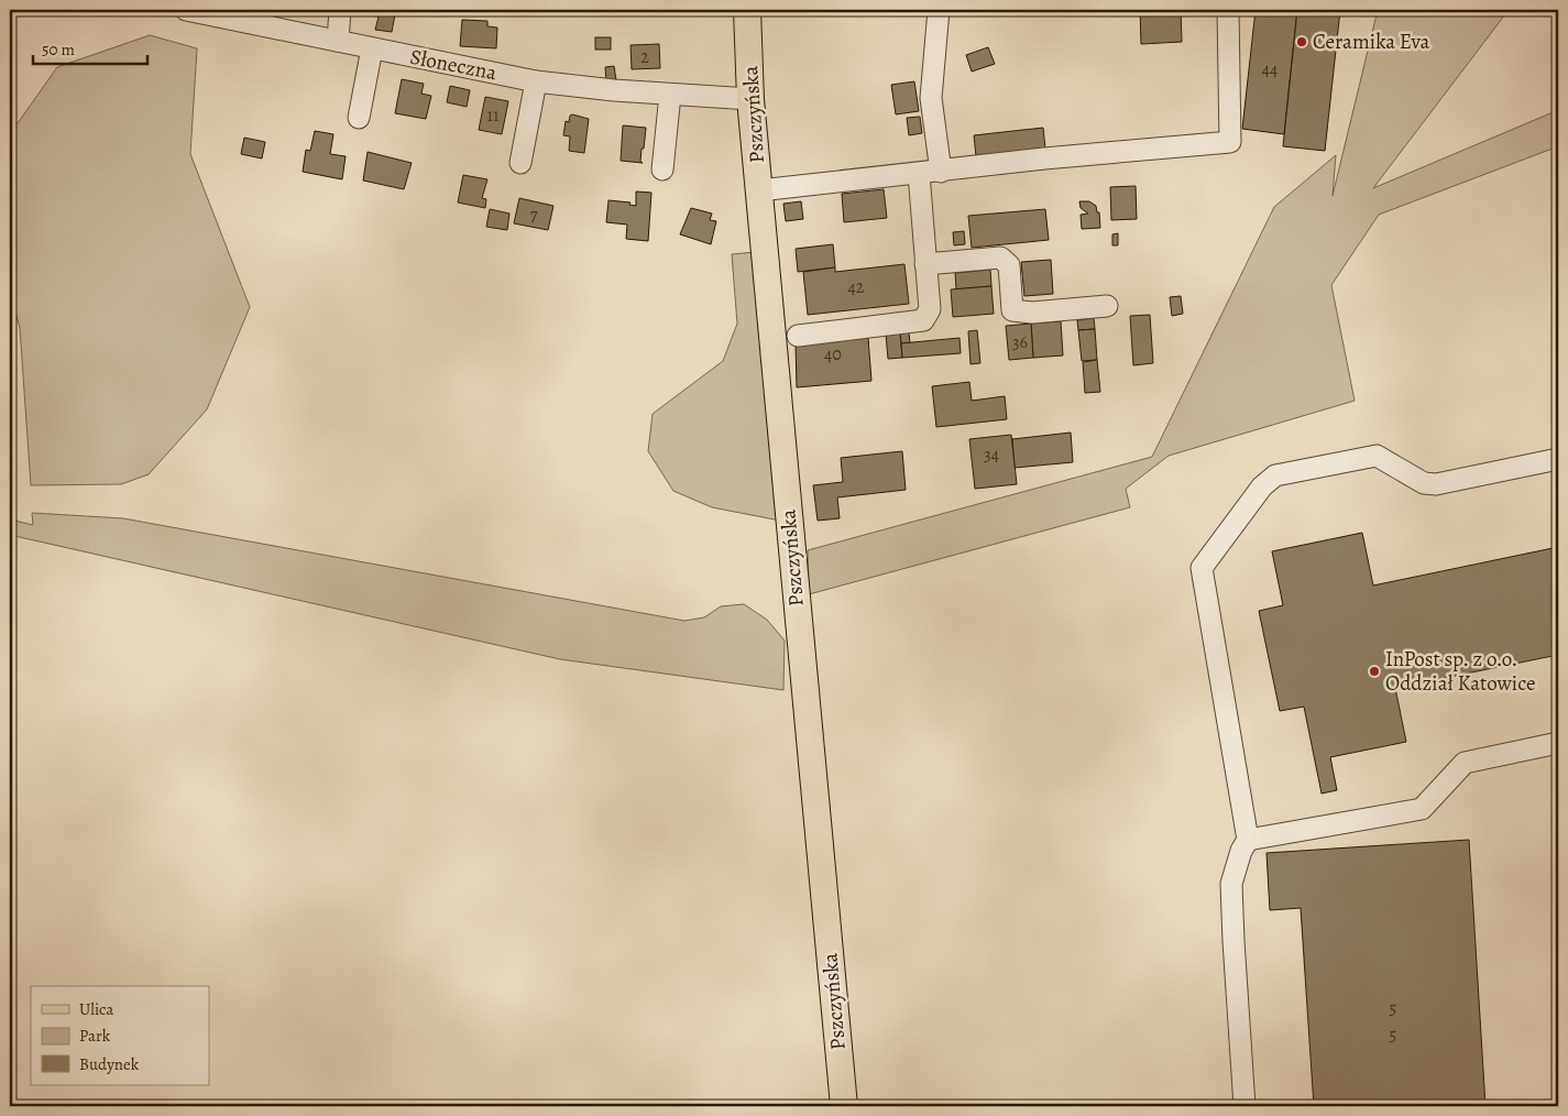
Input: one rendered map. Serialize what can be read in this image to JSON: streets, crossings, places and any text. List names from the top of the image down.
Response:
{
  "streets": {
    "main road": ["Pszczyńska"],
    "street": ["Słoneczna"]
  },
  "crossings": [
    ["Słoneczna", "Pszczyńska"]
  ],
  "places": ["Ceramika Eva", "InPost sp. z o.o. Oddział Katowice"],
  "house_numbers": [
    "2",
    "44",
    "11",
    "7",
    "42",
    "36",
    "40",
    "34",
    "5",
    "5"
  ],
  "legend": ["Ulica", "Park", "Budynek"],
  "scale_bar": "50 m"
}
